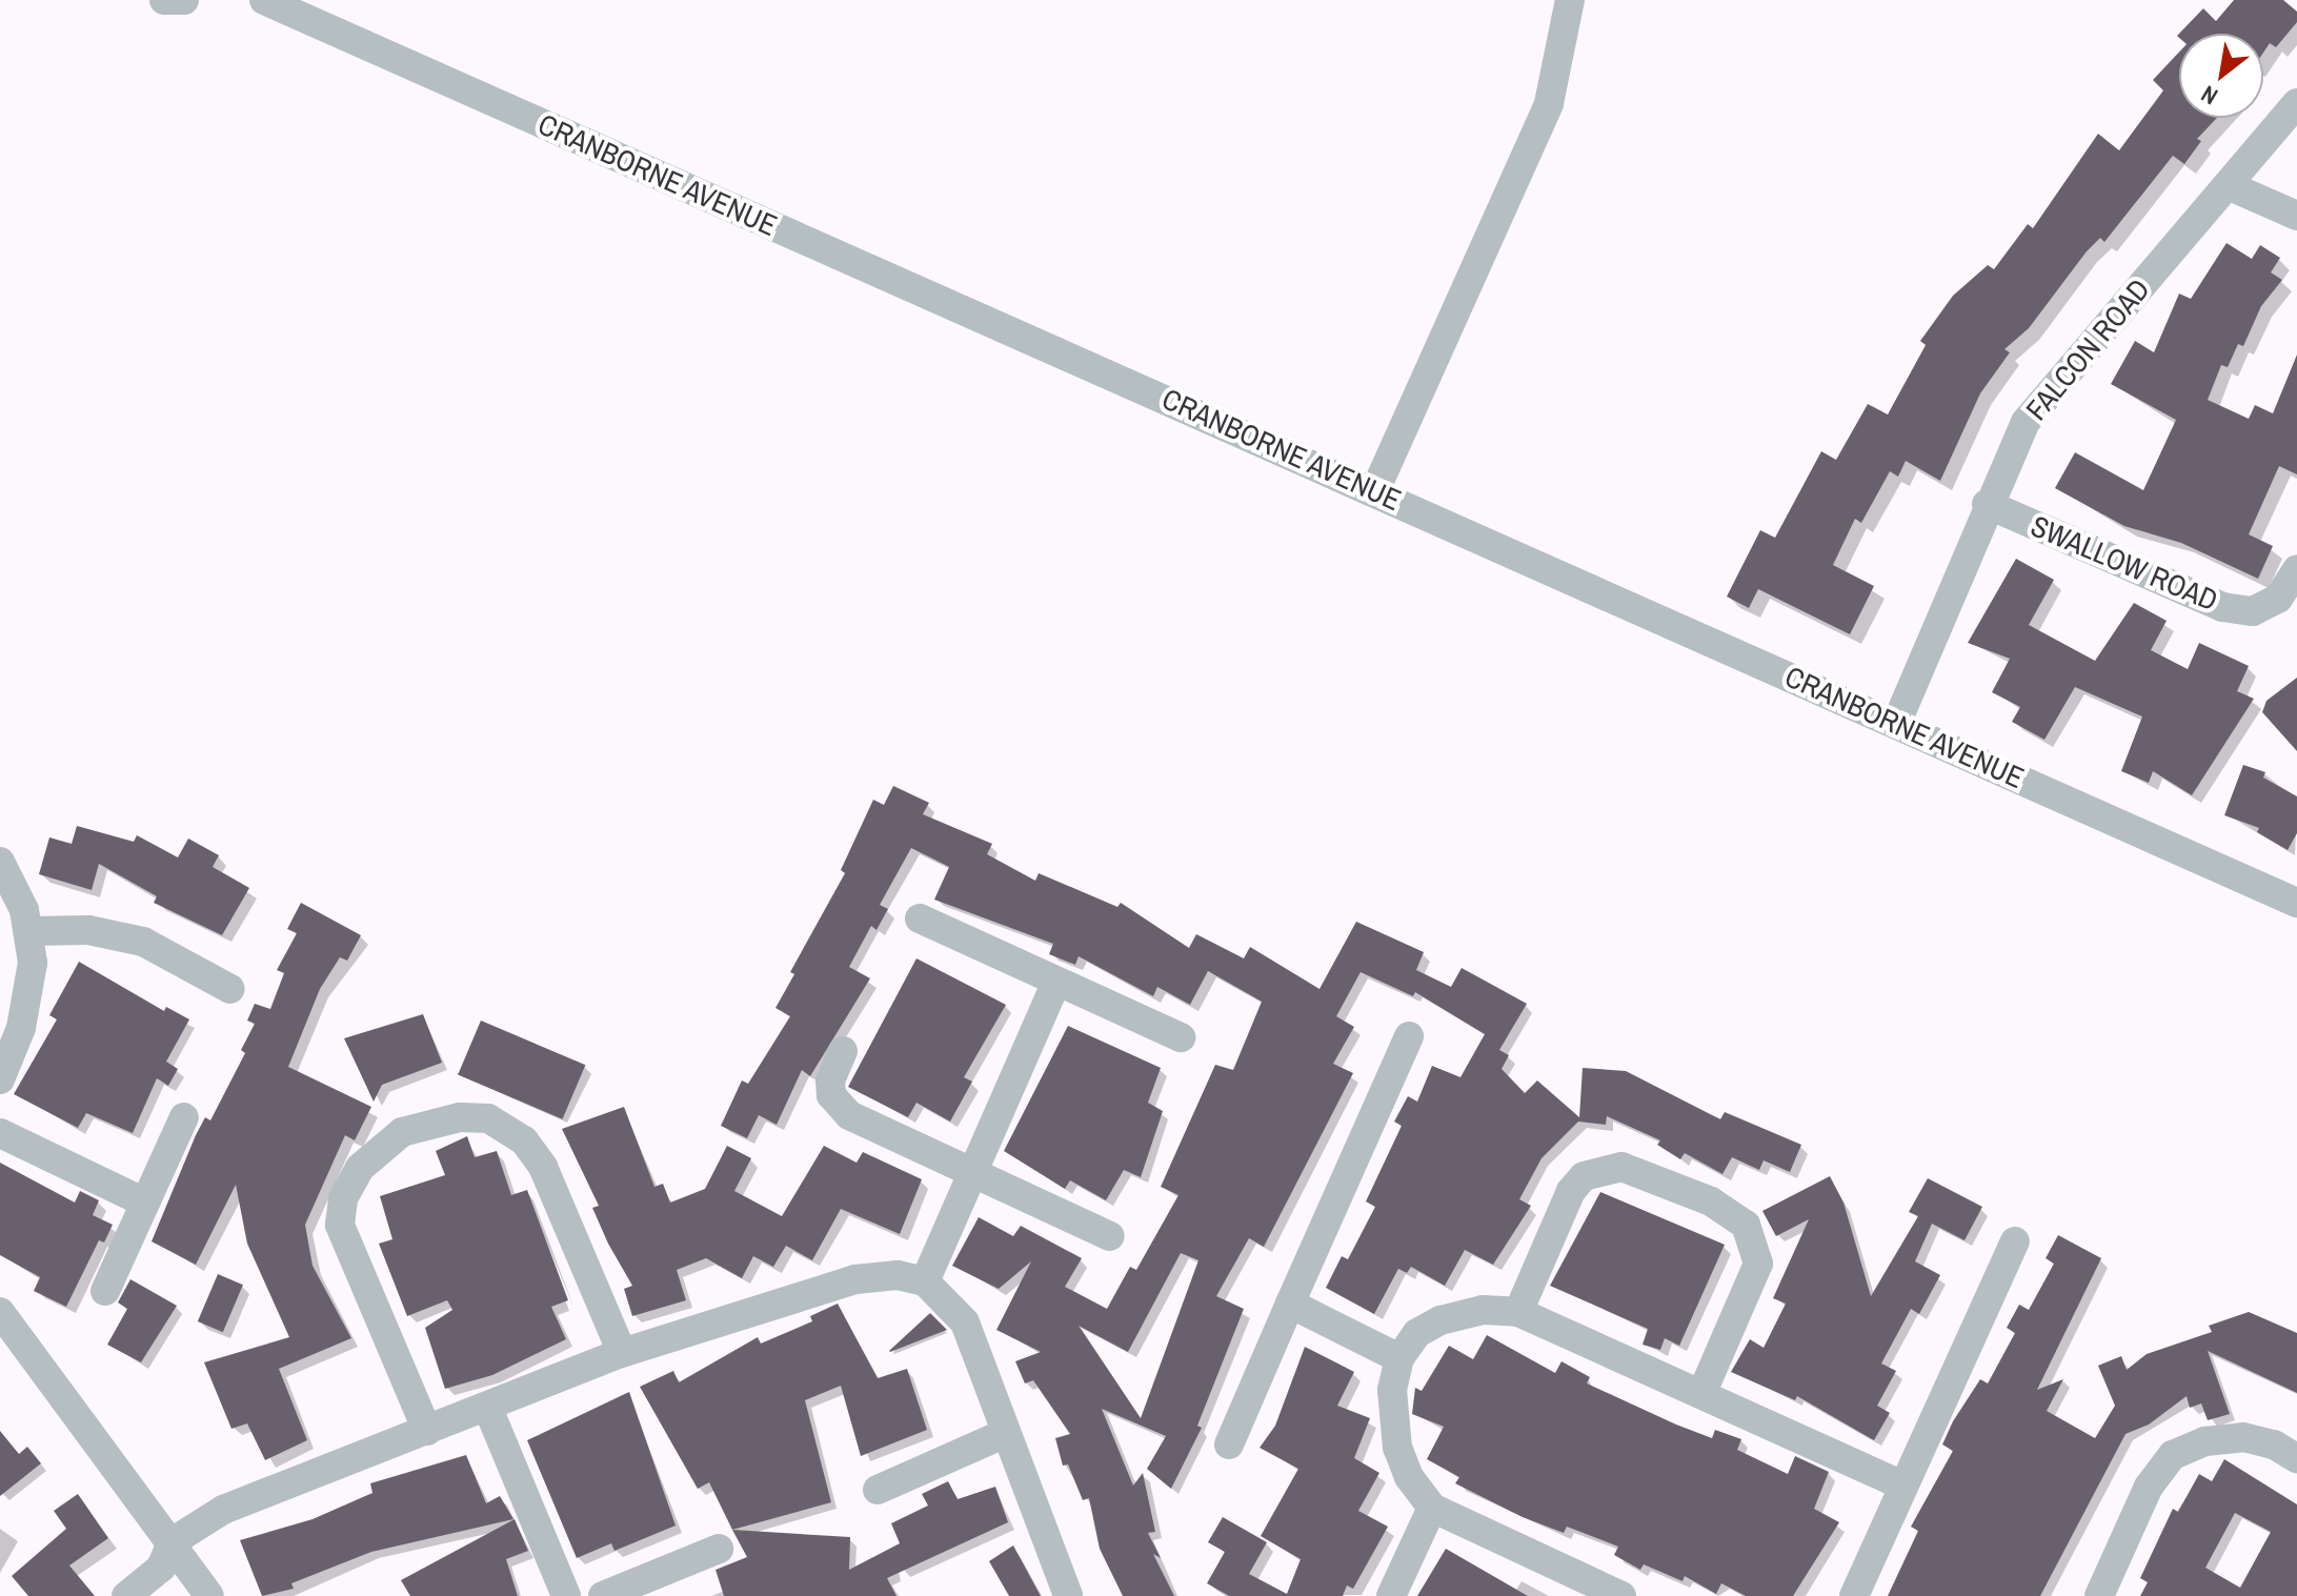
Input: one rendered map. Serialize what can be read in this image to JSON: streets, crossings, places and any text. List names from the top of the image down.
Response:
{
  "streets": {
    "street": ["CRANBORNE AVENUE", "FALCON ROAD", "SWALLOW ROAD"]
  },
  "crossings": [
    ["CRANBORNE AVENUE", "FALCON ROAD"],
    ["FALCON ROAD", "SWALLOW ROAD"]
  ],
  "north": "bottom left"
}
